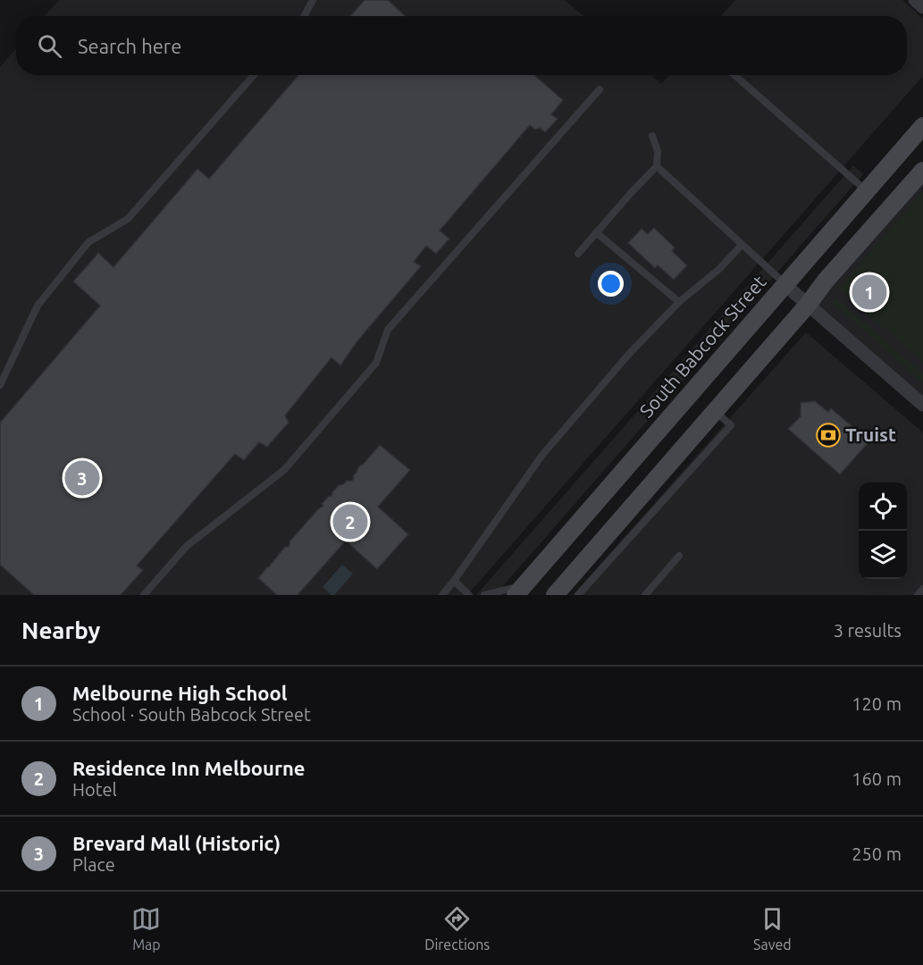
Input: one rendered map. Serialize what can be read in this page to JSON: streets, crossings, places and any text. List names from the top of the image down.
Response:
{
  "streets": {
    "main road": ["South Babcock Street"]
  },
  "places": {
    "bank": ["Truist"]
  },
  "page": {
    "search": "Search here",
    "pins": ["1", "3", "2"],
    "heading": ["Nearby", "3 results"],
    "list": [
      {
        "mark": "1",
        "name": "Melbourne High School",
        "note": "School · South Babcock Street",
        "value": "120 m"
      },
      {
        "mark": "2",
        "name": "Residence Inn Melbourne",
        "note": "Hotel",
        "value": "160 m"
      },
      {
        "mark": "3",
        "name": "Brevard Mall (Historic)",
        "note": "Place",
        "value": "250 m"
      }
    ],
    "nav": ["Map", "Directions", "Saved"]
  }
}
